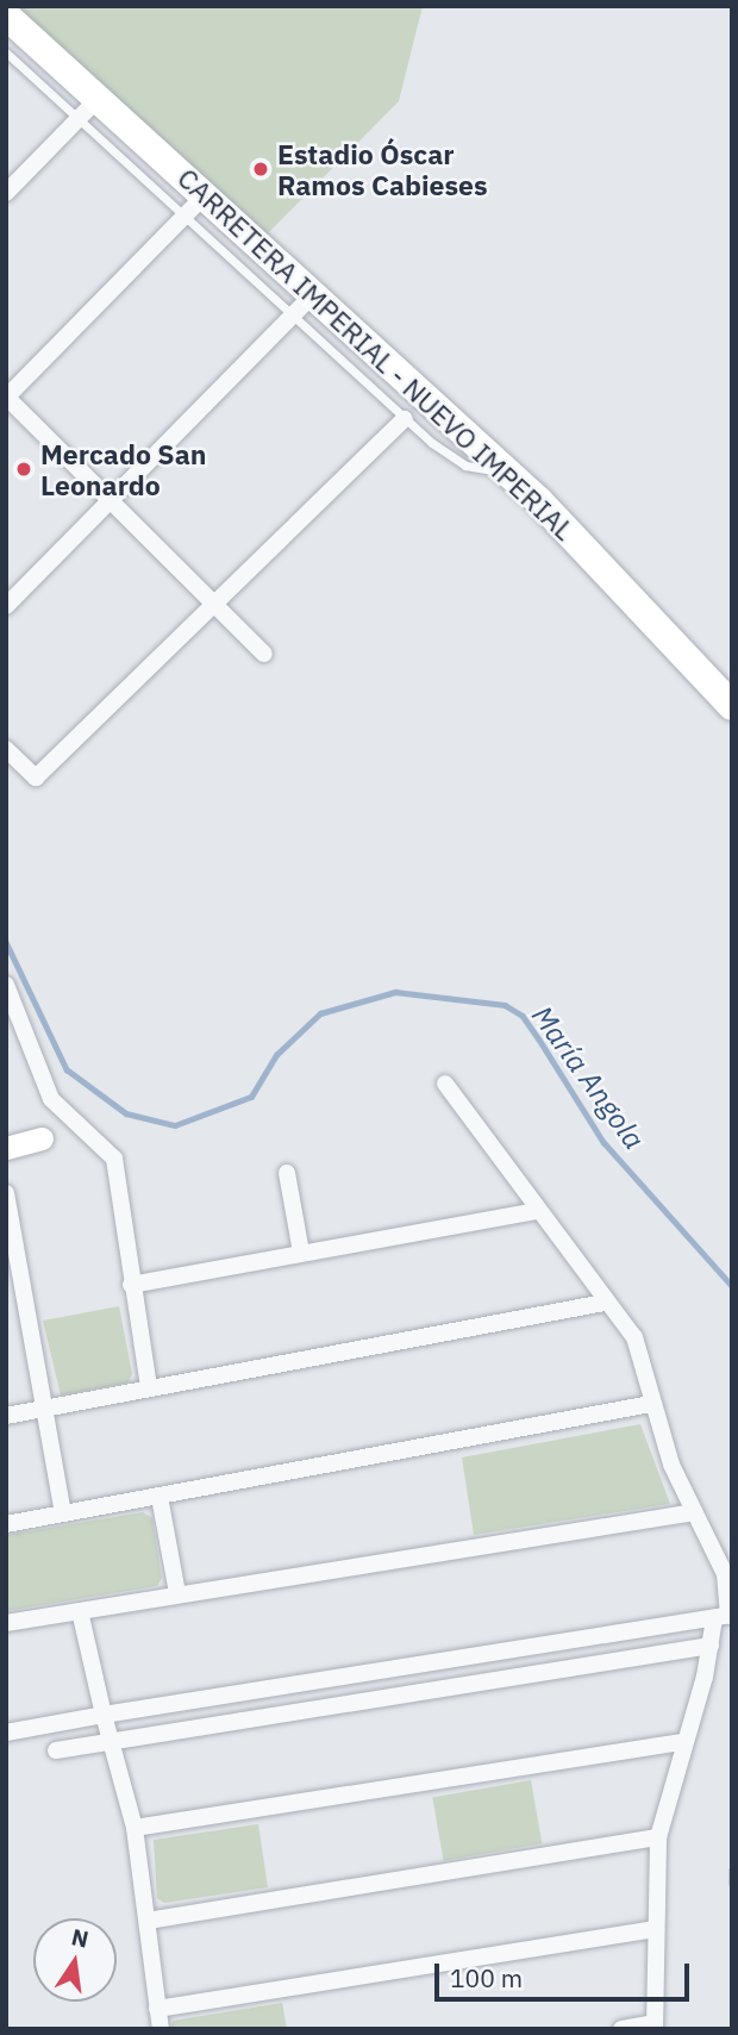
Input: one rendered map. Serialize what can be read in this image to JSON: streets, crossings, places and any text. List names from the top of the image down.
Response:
{
  "streets": {
    "highway": ["CARRETERA IMPERIAL - NUEVO IMPERIAL"]
  },
  "water": ["María Angola"],
  "places": ["Estadio Óscar Ramos Cabieses", "Mercado San Leonardo"],
  "scale_bar": "100 m",
  "north": "top"
}
